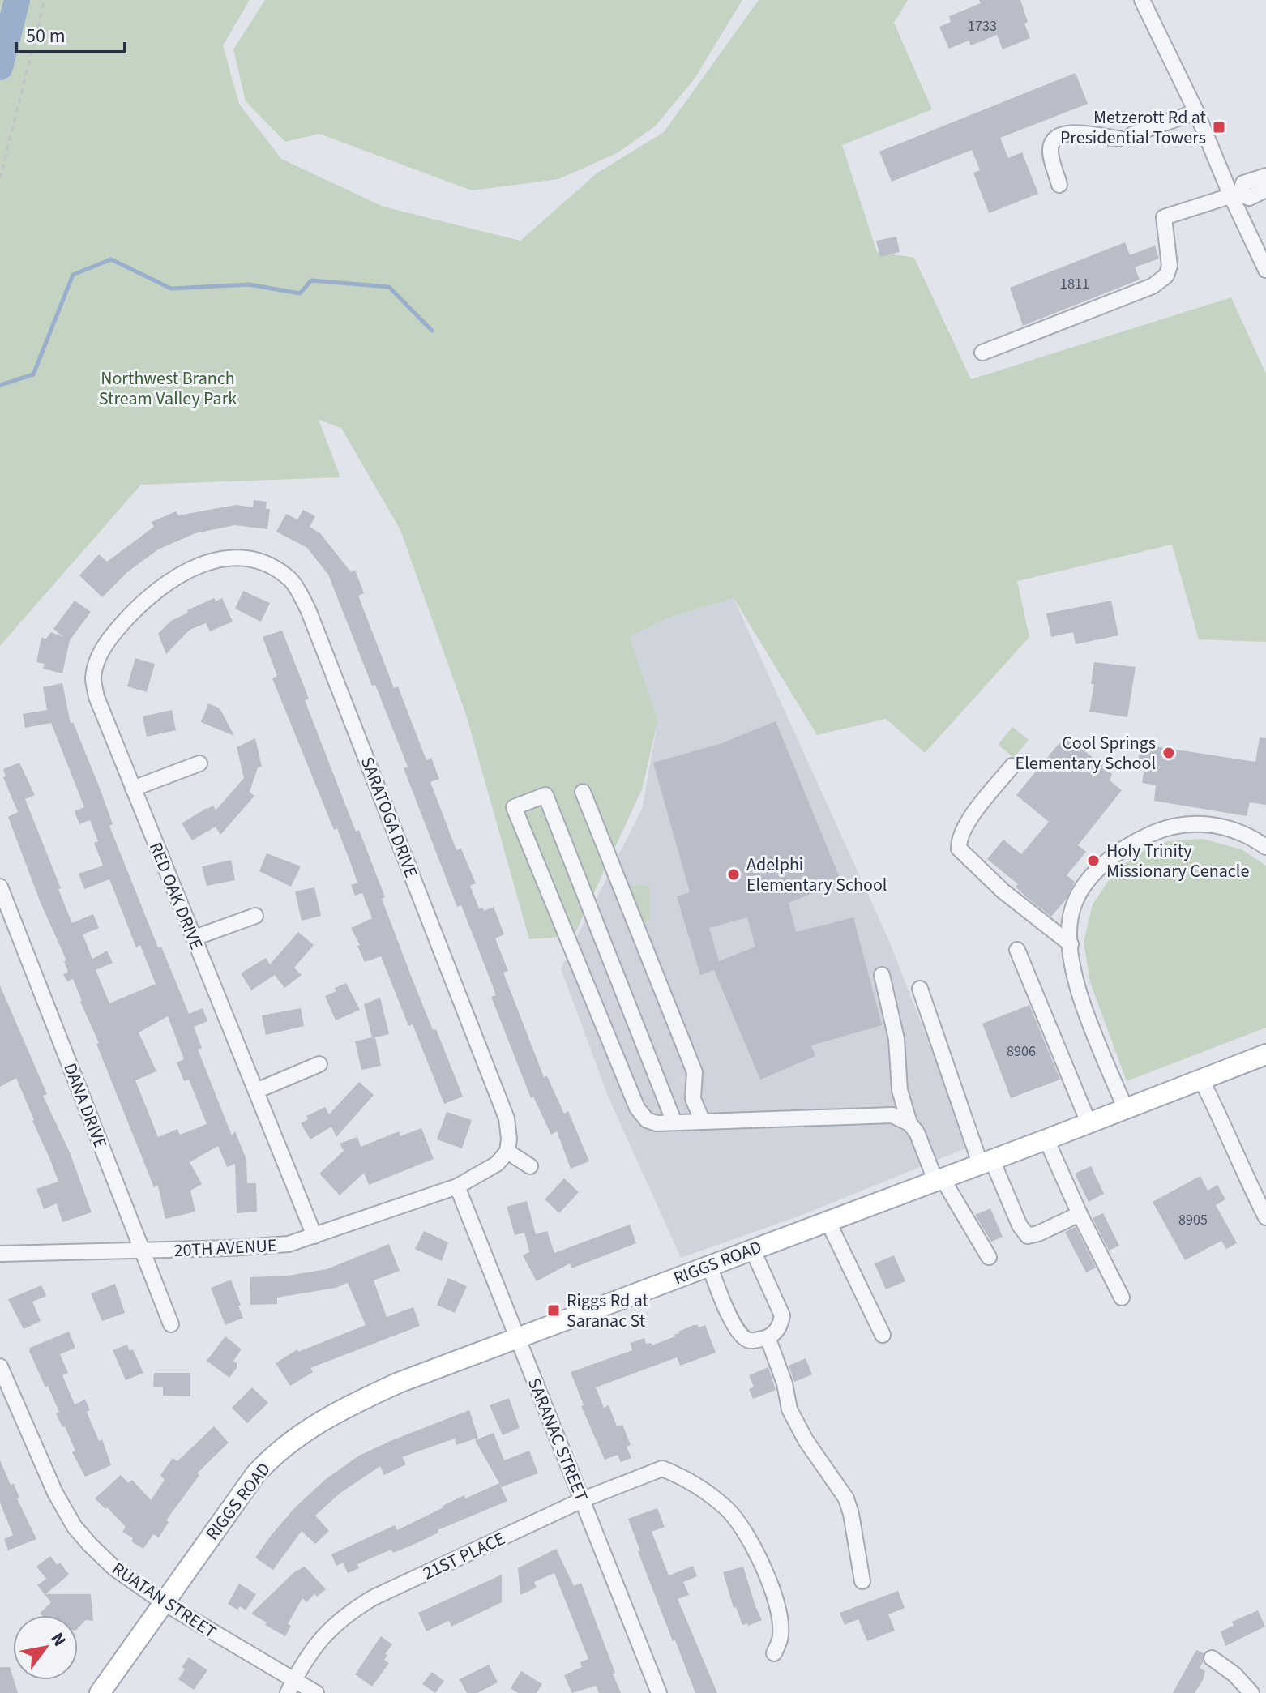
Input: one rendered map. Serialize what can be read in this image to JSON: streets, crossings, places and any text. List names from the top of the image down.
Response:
{
  "streets": {
    "main road": ["RIGGS ROAD"],
    "street": [
      "SARATOGA DRIVE",
      "RED OAK DRIVE",
      "DANA DRIVE",
      "20TH AVENUE",
      "SARANAC STREET",
      "21ST PLACE",
      "RUATAN STREET"
    ]
  },
  "crossings": [
    ["SARATOGA DRIVE", "RED OAK DRIVE"],
    ["SARATOGA DRIVE", "20TH AVENUE"],
    ["RED OAK DRIVE", "20TH AVENUE"],
    ["DANA DRIVE", "20TH AVENUE"],
    ["20TH AVENUE", "SARANAC STREET"],
    ["RIGGS ROAD", "SARANAC STREET"],
    ["RIGGS ROAD", "RUATAN STREET"],
    ["SARANAC STREET", "21ST PLACE"],
    ["21ST PLACE", "RUATAN STREET"]
  ],
  "parks": ["Northwest Branch Stream Valley Park"],
  "places": {
    "transit": ["Metzerott Rd at Presidential Towers", "Riggs Rd at Saranac St"],
    "other": ["Cool Springs Elementary School", "Holy Trinity Missionary Cenacle", "Adelphi Elementary School"]
  },
  "house_numbers": [
    "1733",
    "1811",
    "8906",
    "8905"
  ],
  "scale_bar": "50 m",
  "north": "top right"
}
